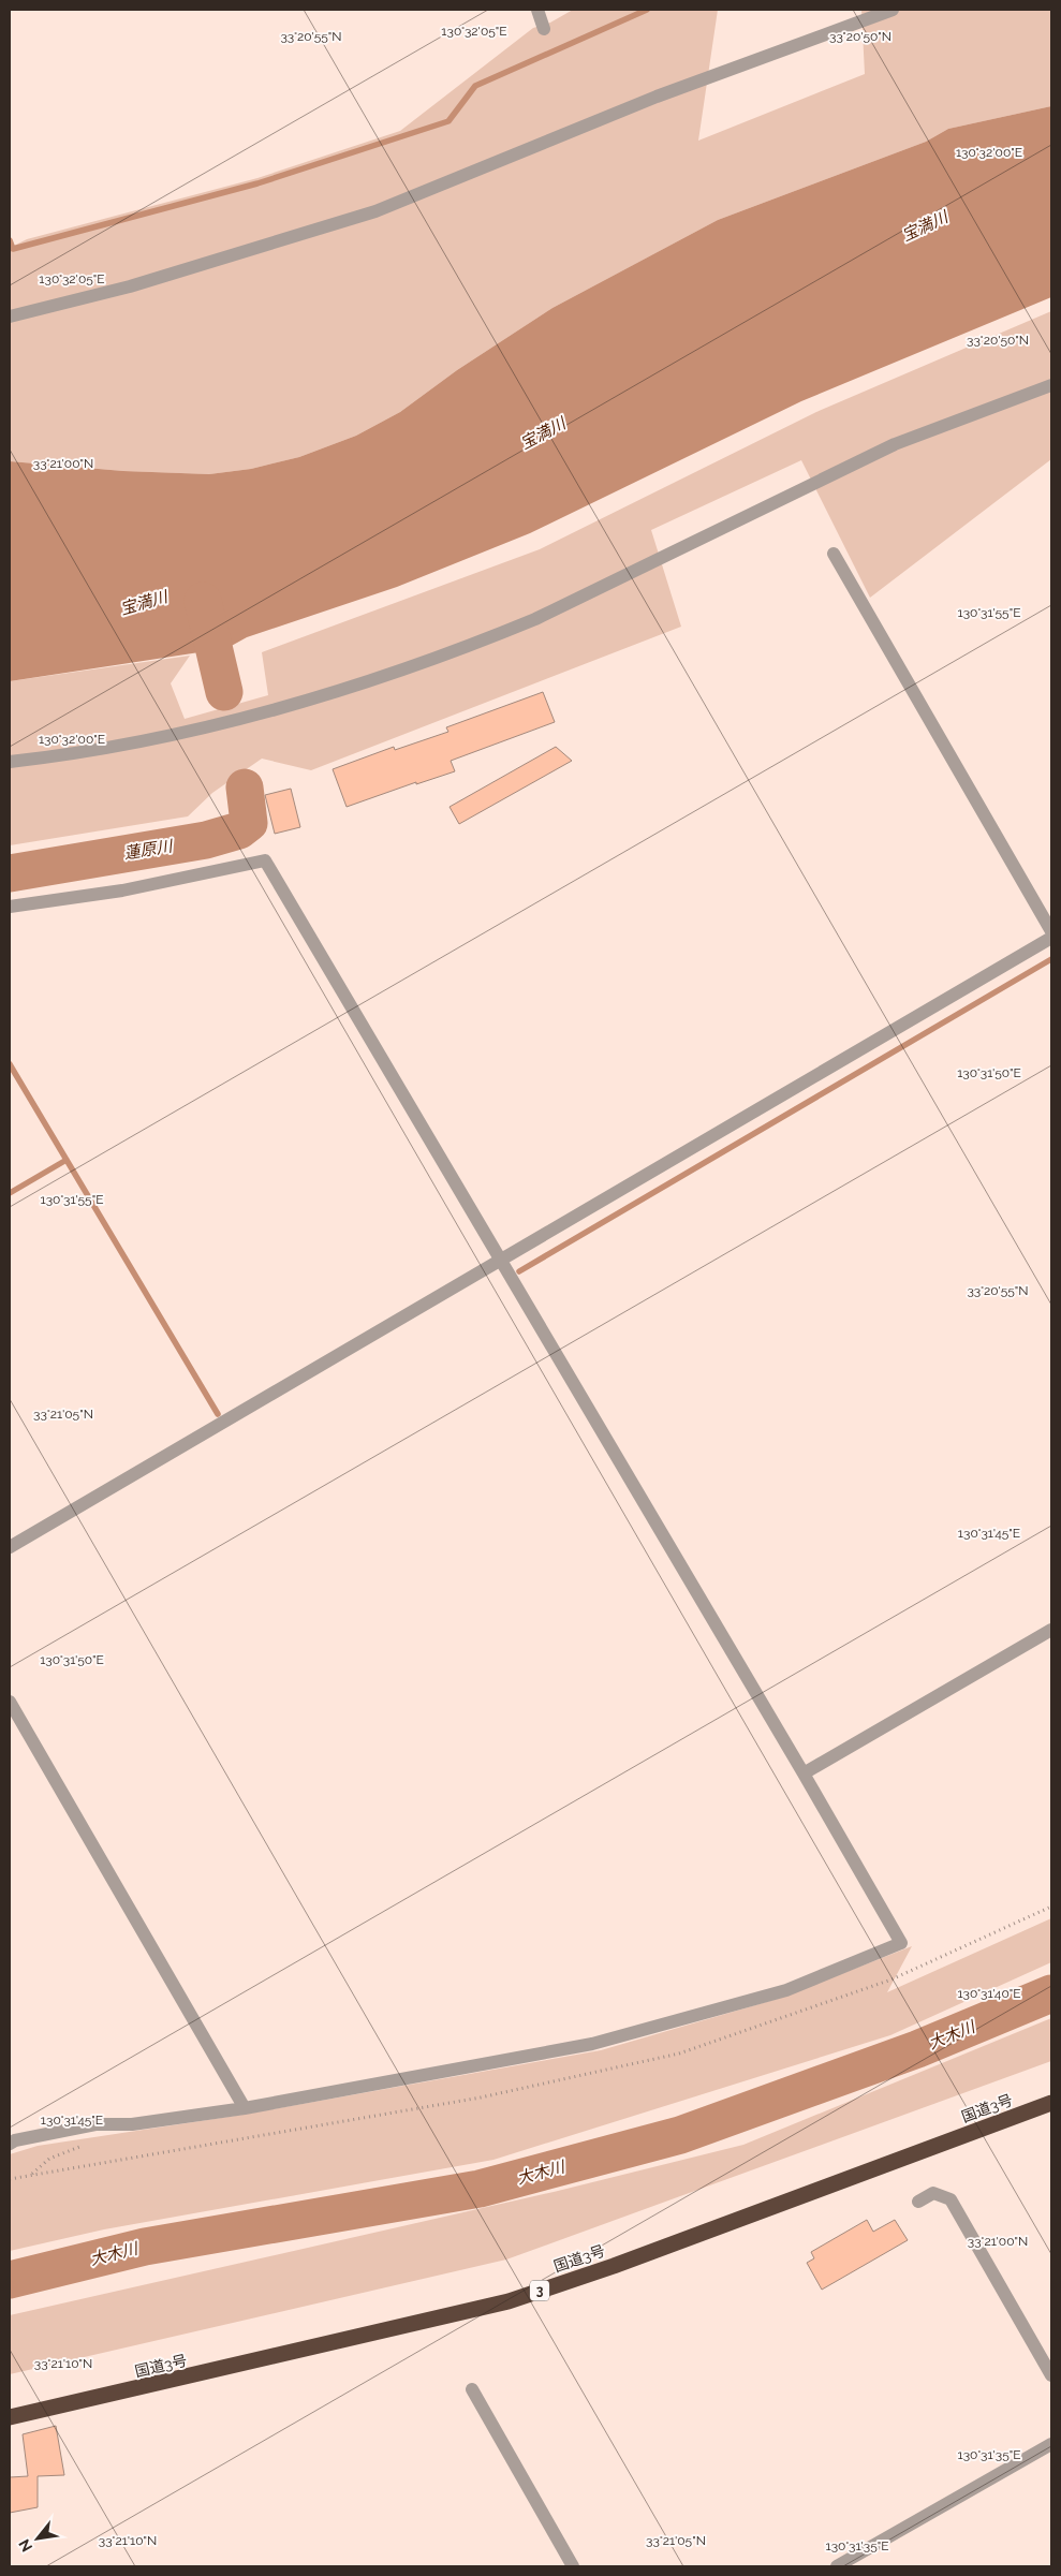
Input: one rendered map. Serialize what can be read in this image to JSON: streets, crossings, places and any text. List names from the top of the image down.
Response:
{
  "streets": {
    "highway": ["国道3号", "3"]
  },
  "water": ["宝満川", "蓮原川", "大木川"],
  "north": "bottom left",
  "coordinates": [
    "130°32'05\"E",
    "33°20'55\"N",
    "33°20'50\"N",
    "130°32'00\"E",
    "33°21'00\"N",
    "130°31'55\"E",
    "130°31'50\"E",
    "33°21'05\"N",
    "130°31'45\"E",
    "130°31'40\"E",
    "33°21'10\"N",
    "130°31'35\"E"
  ]
}
